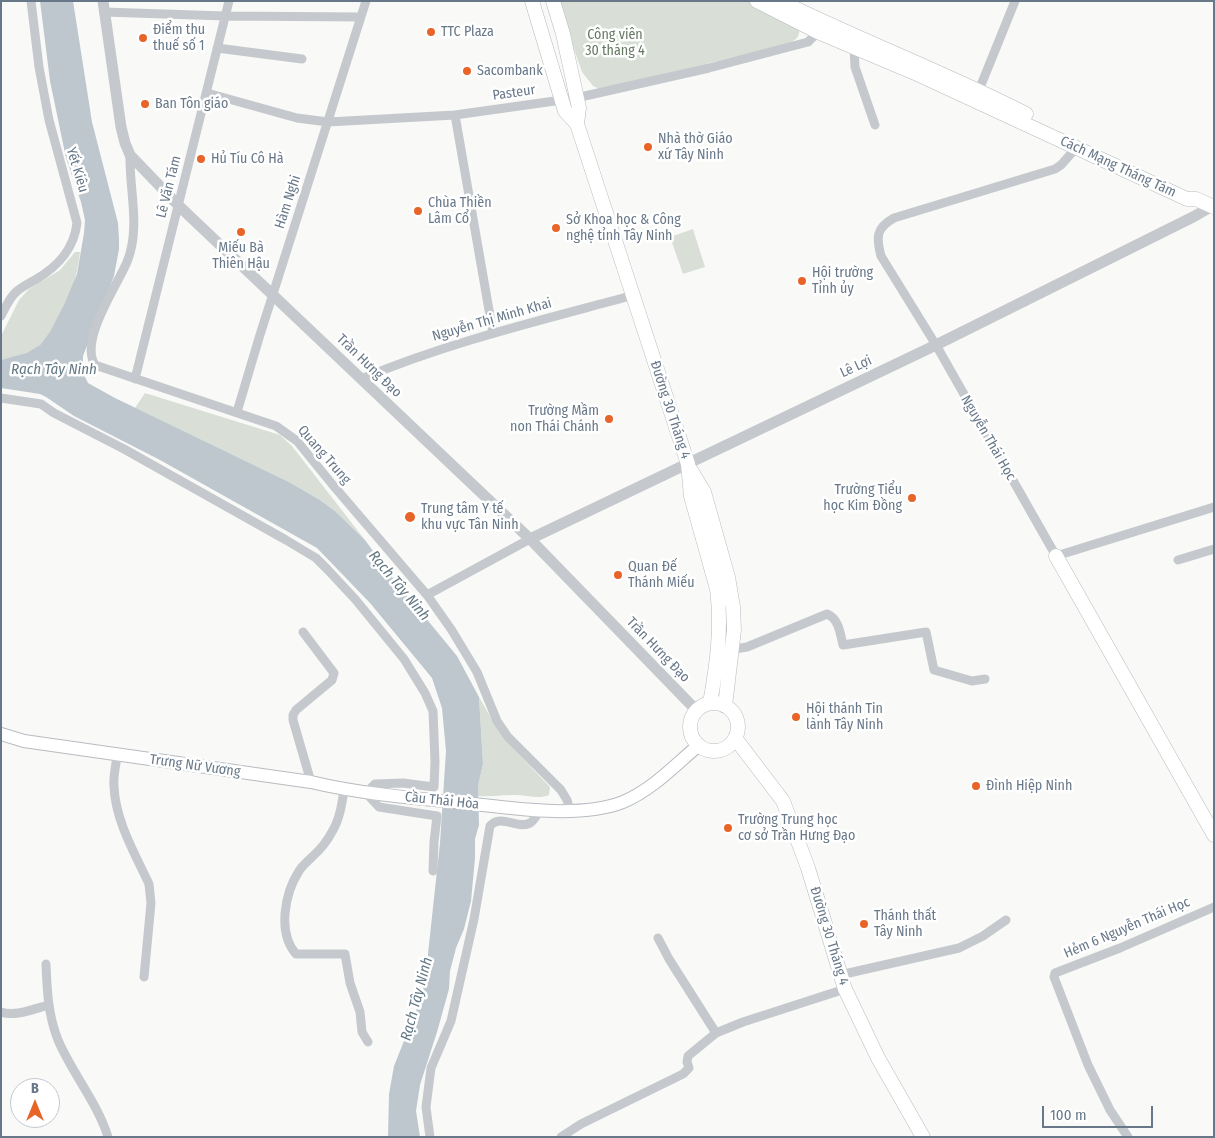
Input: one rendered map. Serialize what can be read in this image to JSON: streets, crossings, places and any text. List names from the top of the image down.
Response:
{
  "streets": {
    "main road": [
      "Cách Mạng Tháng Tám",
      "Đường 30 Tháng 4",
      "Nguyễn Thái Học",
      "Trưng Nữ Vương",
      "Cầu Thái Hòa"
    ],
    "street": [
      "Pasteur",
      "Yết Kiêu",
      "Lê Văn Tám",
      "Hàm Nghi",
      "Nguyễn Thị Minh Khai",
      "Trần Hưng Đạo",
      "Lê Lợi",
      "Quang Trung",
      "Hẻm 6 Nguyễn Thái Học"
    ]
  },
  "crossings": [
    ["Pasteur", "Cách Mạng Tháng Tám"],
    ["Pasteur", "Lê Văn Tám"],
    ["Pasteur", "Hàm Nghi"],
    ["Pasteur", "Đường 30 Tháng 4"],
    ["Cách Mạng Tháng Tám", "Lê Lợi"],
    ["Cách Mạng Tháng Tám", "Nguyễn Thái Học"],
    ["Lê Văn Tám", "Trần Hưng Đạo"],
    ["Lê Văn Tám", "Quang Trung"],
    ["Hàm Nghi", "Trần Hưng Đạo"],
    ["Hàm Nghi", "Quang Trung"],
    ["Nguyễn Thị Minh Khai", "Trần Hưng Đạo"],
    ["Nguyễn Thị Minh Khai", "Đường 30 Tháng 4"],
    ["Trần Hưng Đạo", "Lê Lợi"],
    ["Trần Hưng Đạo", "Đường 30 Tháng 4"],
    ["Trần Hưng Đạo", "Quang Trung"],
    ["Lê Lợi", "Đường 30 Tháng 4"],
    ["Lê Lợi", "Nguyễn Thái Học"],
    ["Trưng Nữ Vương", "Cầu Thái Hòa"]
  ],
  "water": ["Rạch Tây Ninh"],
  "parks": ["Công viên 30 tháng 4"],
  "places": [
    "TTC Plaza",
    "Điểm thu thuế số 1",
    "Sacombank",
    "Ban Tôn giáo",
    "Nhà thờ Giáo xứ Tây Ninh",
    "Hủ Tíu Cô Hà",
    "Chùa Thiền Lâm Cổ",
    "Sở Khoa học & Công nghệ tỉnh Tây Ninh",
    "Miếu Bà Thiên Hậu",
    "Hội trường Tỉnh ủy",
    "Trường Mầm non Thái Chánh",
    "Trường Tiểu học Kim Đồng",
    "Trung tâm Y tế khu vực Tân Ninh",
    "Quan Đế Thánh Miếu",
    "Hội thánh Tin lành Tây Ninh",
    "Đình Hiệp Ninh",
    "Trường Trung học cơ sở Trần Hưng Đạo",
    "Thánh thất Tây Ninh"
  ],
  "scale_bar": "100 m",
  "north": "top"
}
